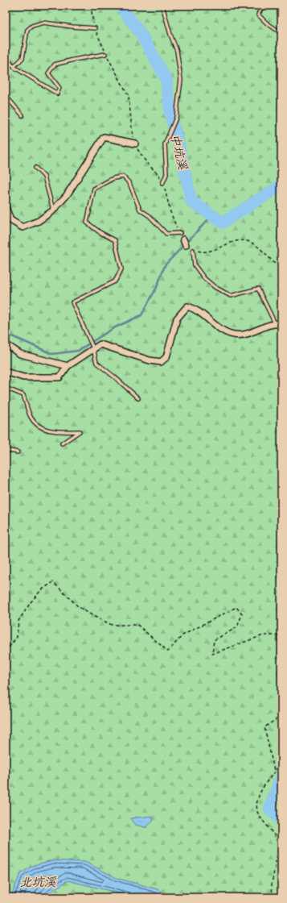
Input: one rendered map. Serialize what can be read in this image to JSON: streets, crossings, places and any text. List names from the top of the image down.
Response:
{
  "water": ["中坑溪", "北坑溪"]
}
